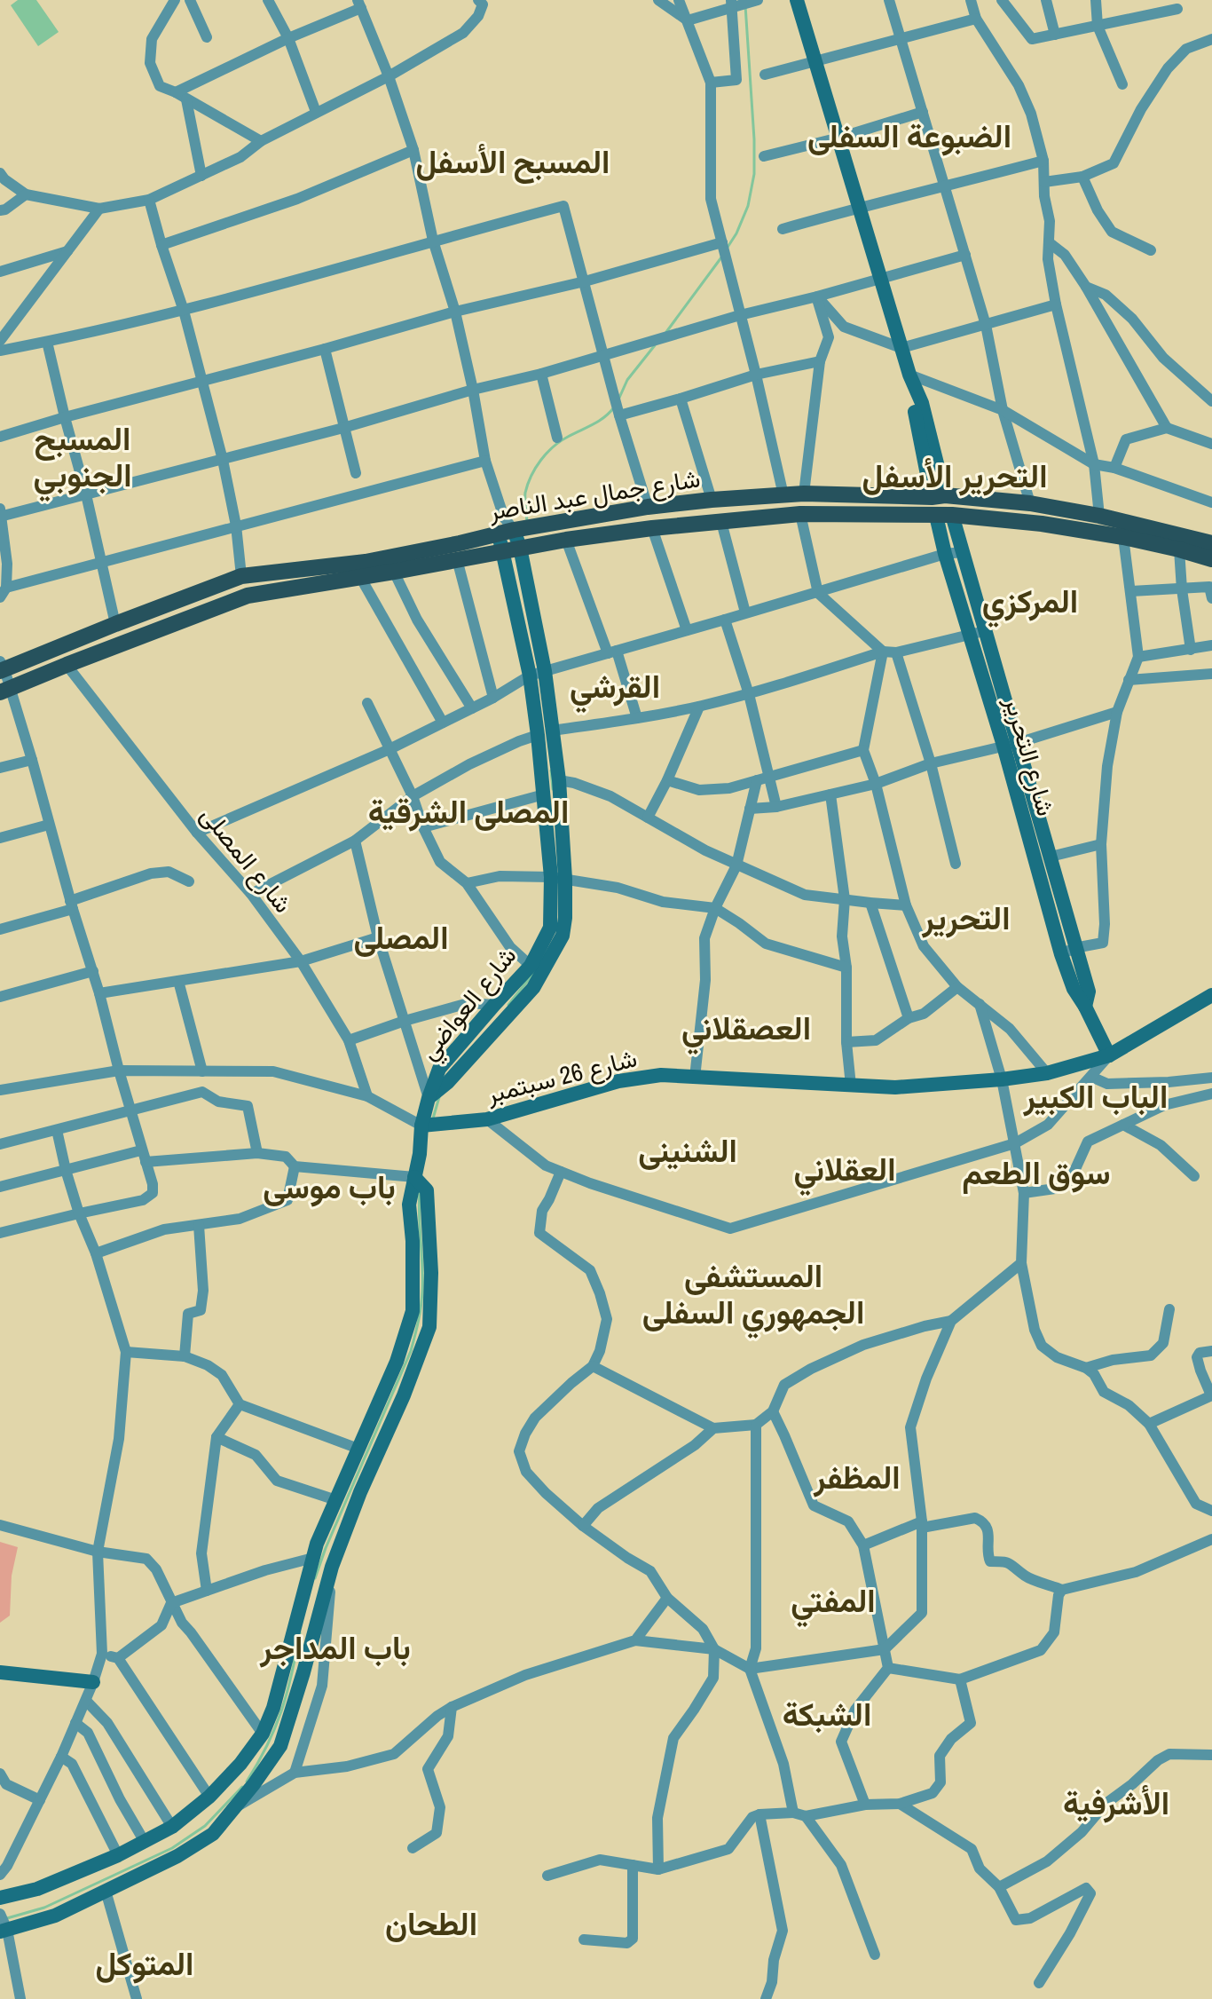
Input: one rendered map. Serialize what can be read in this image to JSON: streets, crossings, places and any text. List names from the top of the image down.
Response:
{
  "streets": {
    "main road": [
      "شارع جمال عبد الناصر",
      "شارع التحرير",
      "شارع العواضي",
      "شارع 26 سبتمبر"
    ],
    "street": ["شارع المصلى"]
  },
  "crossings": [
    ["شارع جمال عبد الناصر", "شارع التحرير"],
    ["شارع جمال عبد الناصر", "شارع المصلى"],
    ["شارع جمال عبد الناصر", "شارع العواضي"],
    ["شارع التحرير", "شارع 26 سبتمبر"]
  ],
  "districts": [
    "الضبوعة السفلى",
    "المسبح الأسفل",
    "المسبح الجنوبي",
    "التحرير الأسفل",
    "المركزي",
    "القرشي",
    "المصلى الشرقية",
    "التحرير",
    "المصلى",
    "العصقلاني",
    "الباب الكبير",
    "الشنينى",
    "العقلاني",
    "سوق الطعم",
    "باب موسى",
    "المستشفى الجمهوري السفلى",
    "المظفر",
    "المفتي",
    "باب المداجر",
    "الشبكة",
    "الأشرفية",
    "الطحان",
    "المتوكل"
  ]
}
